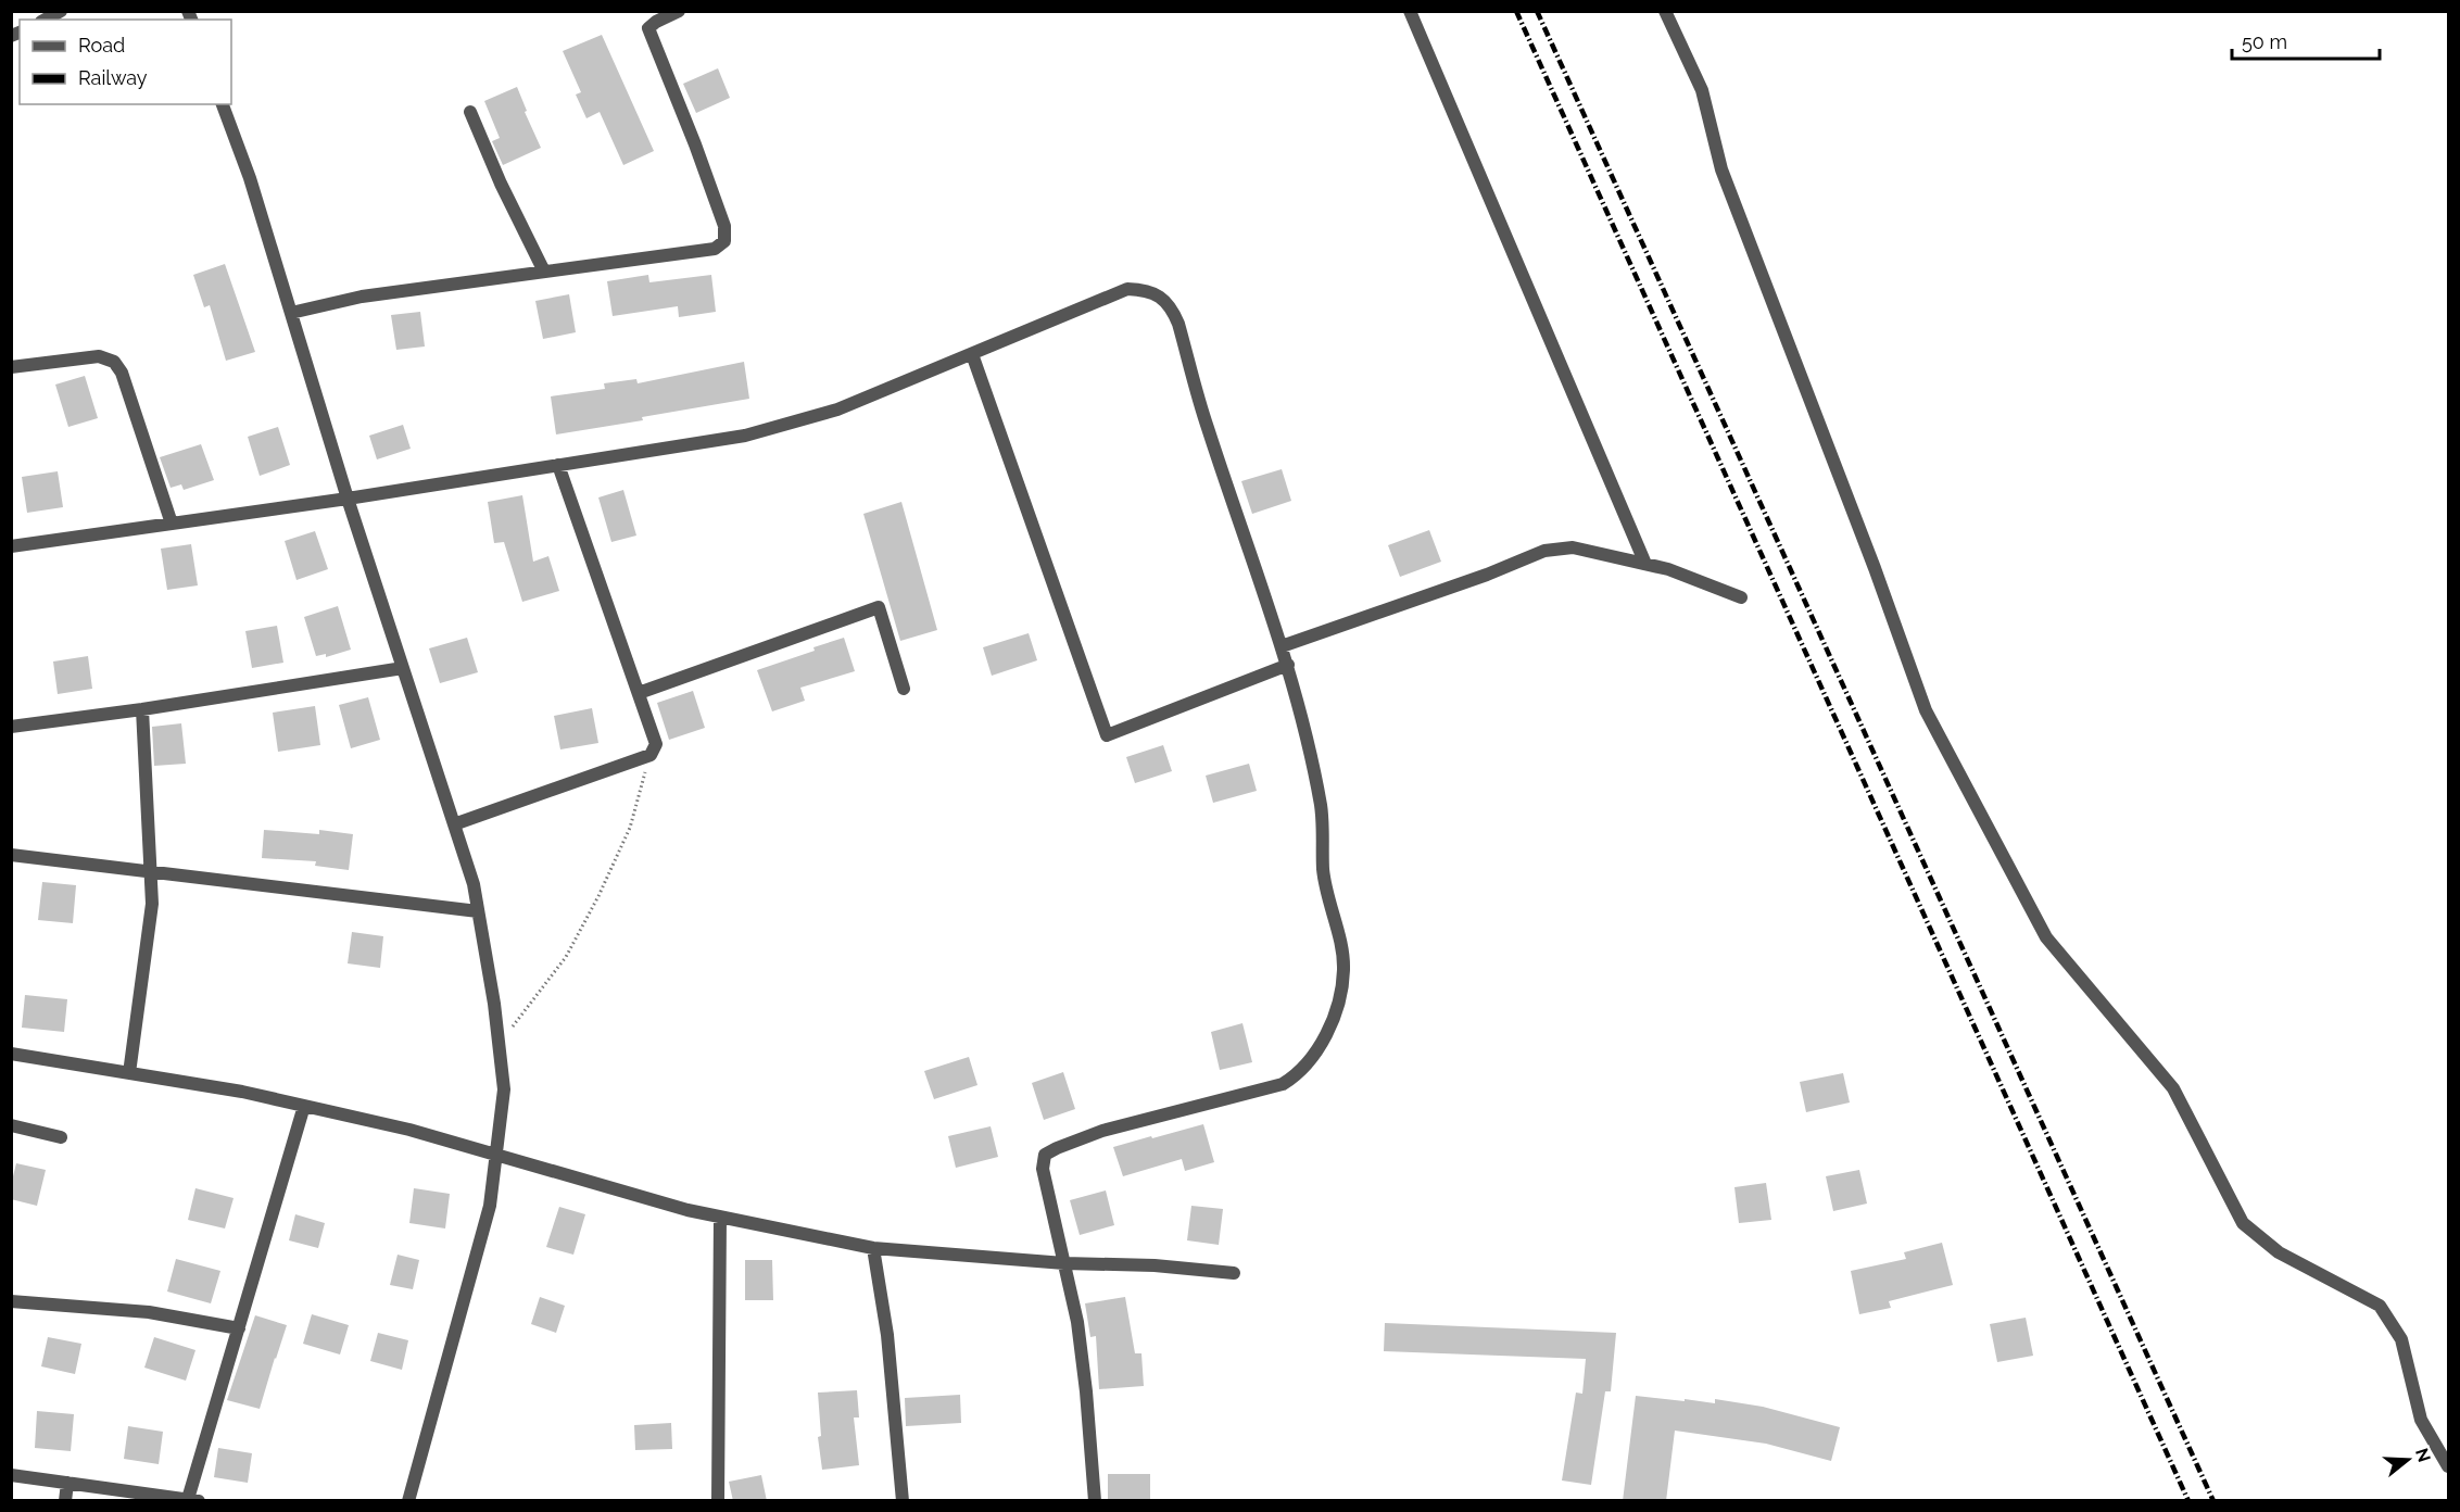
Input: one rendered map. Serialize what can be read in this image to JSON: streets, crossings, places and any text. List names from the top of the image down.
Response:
{
  "legend": ["Road", "Railway"],
  "scale_bar": "50 m",
  "north": "right"
}
